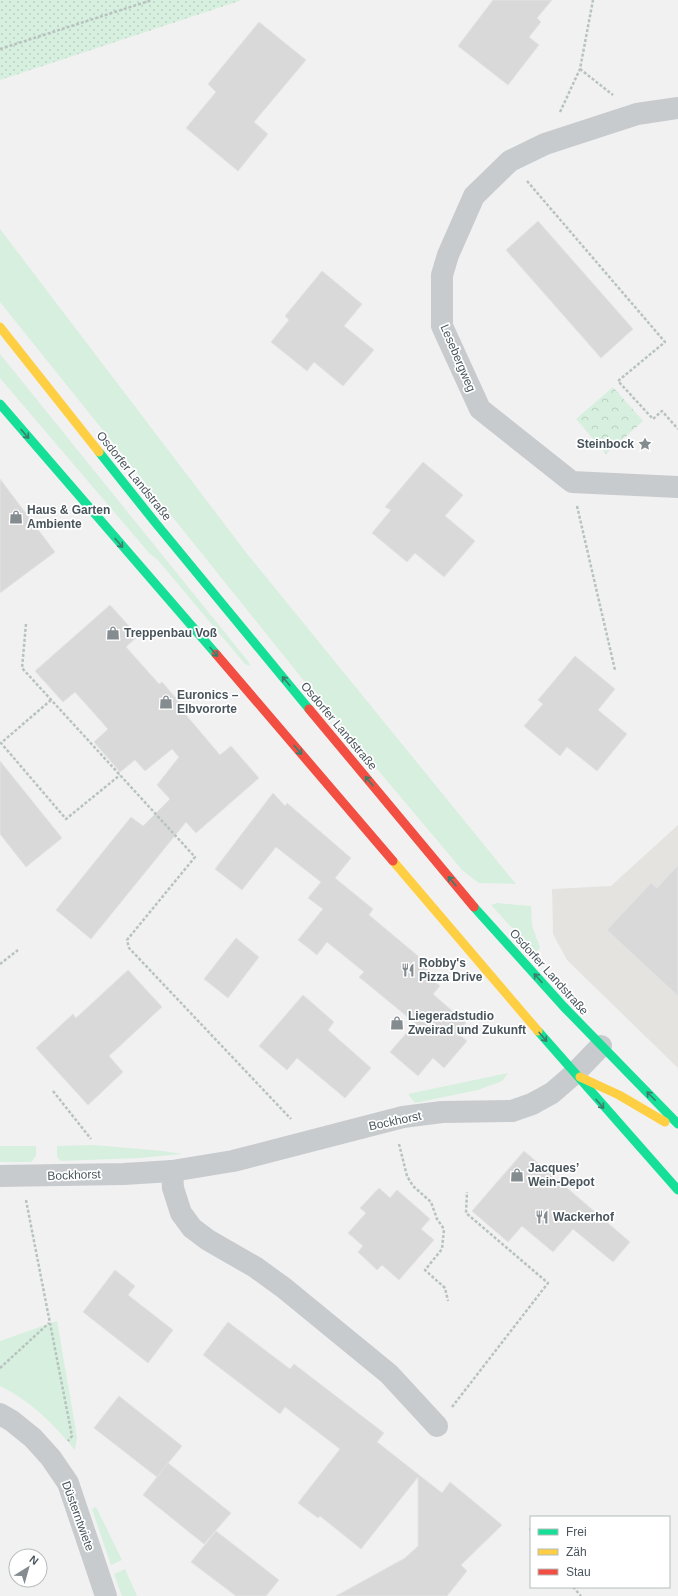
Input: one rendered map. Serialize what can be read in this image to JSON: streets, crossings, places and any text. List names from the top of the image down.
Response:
{
  "streets": {
    "main road": ["Osdorfer Landstraße"],
    "street": ["Lesebergweg", "Bockhorst", "Düsterntwiete"]
  },
  "crossings": [
    ["Osdorfer Landstraße", "Bockhorst"]
  ],
  "places": {
    "place": ["Steinbock"],
    "shop": [
      "Haus & Garten Ambiente",
      "Treppenbau Voß",
      "Euronics – Elbvororte",
      "Liegeradstudio Zweirad und Zukunft",
      "Jacques’ Wein-Depot"
    ],
    "restaurant": ["Robby's Pizza Drive", "Wackerhof"]
  },
  "legend": ["Frei", "Zäh", "Stau"],
  "north": "top right"
}
